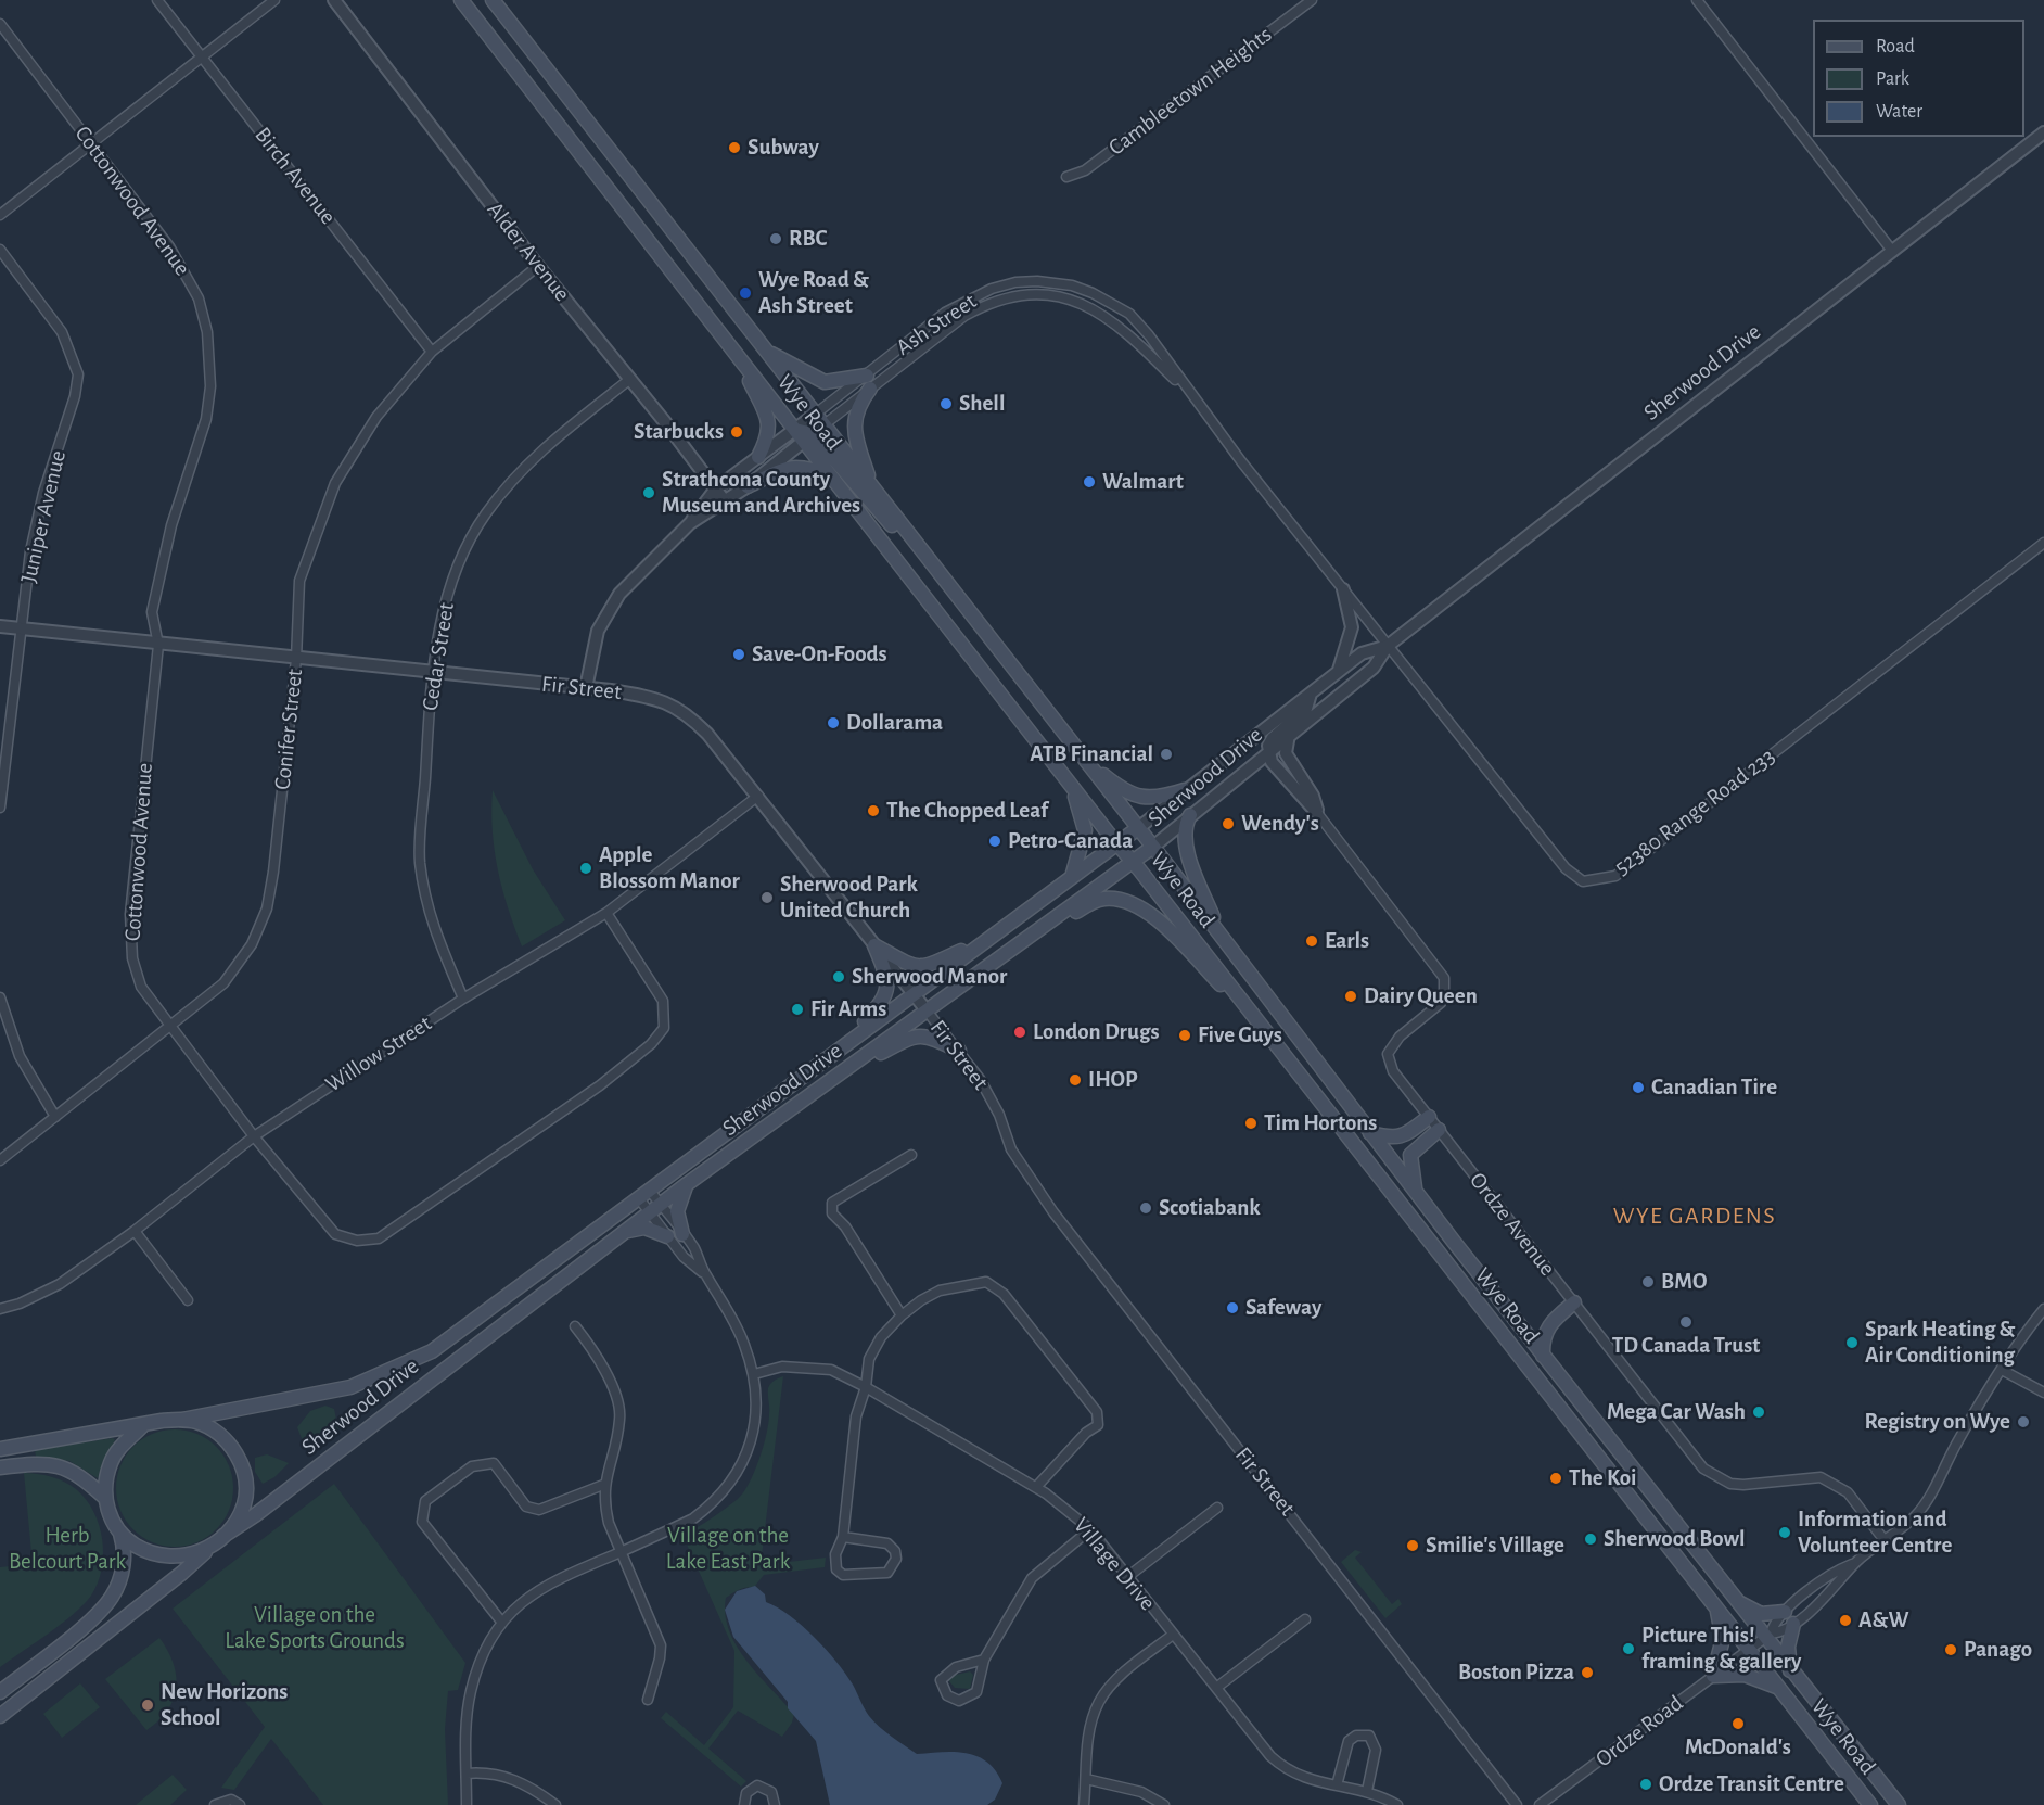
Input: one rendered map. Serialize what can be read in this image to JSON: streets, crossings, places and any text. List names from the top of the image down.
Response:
{
  "streets": {
    "main road": ["Sherwood Drive", "Wye Road"],
    "street": [
      "Cambleetown Heights",
      "Birch Avenue",
      "Cottonwood Avenue",
      "Alder Avenue",
      "Ash Street",
      "Juniper Avenue",
      "Cedar Street",
      "Fir Street",
      "Conifer Street",
      "52380 Range Road 233",
      "Willow Street",
      "Ordze Avenue",
      "Village Drive",
      "Ordze Road"
    ]
  },
  "crossings": [
    ["Birch Avenue", "Conifer Street"],
    ["Cottonwood Avenue", "Fir Street"],
    ["Cottonwood Avenue", "Conifer Street"],
    ["Cottonwood Avenue", "Willow Street"],
    ["Alder Avenue", "Ash Street"],
    ["Alder Avenue", "Cedar Street"],
    ["Alder Avenue", "Conifer Street"],
    ["Ash Street", "Sherwood Drive"],
    ["Ash Street", "Wye Road"],
    ["Ash Street", "Fir Street"],
    ["Ash Street", "52380 Range Road 233"],
    ["Sherwood Drive", "Wye Road"],
    ["Sherwood Drive", "Fir Street"],
    ["Sherwood Drive", "52380 Range Road 233"],
    ["Wye Road", "Ordze Road"],
    ["Juniper Avenue", "Fir Street"],
    ["Cedar Street", "Fir Street"],
    ["Cedar Street", "Willow Street"],
    ["Fir Street", "Conifer Street"],
    ["Fir Street", "Willow Street"],
    ["Ordze Avenue", "Ordze Road"]
  ],
  "districts": ["WYE GARDENS"],
  "parks": ["Herb Belcourt Park", "Village on the Lake East Park", "Village on the Lake Sports Grounds"],
  "places": [
    "Subway",
    "RBC",
    "Wye Road & Ash Street",
    "Shell",
    "Starbucks",
    "Walmart",
    "Strathcona County Museum and Archives",
    "Save-On-Foods",
    "Dollarama",
    "ATB Financial",
    "The Chopped Leaf",
    "Wendy's",
    "Petro-Canada",
    "Apple Blossom Manor",
    "Sherwood Park United Church",
    "Earls",
    "Sherwood Manor",
    "Dairy Queen",
    "Fir Arms",
    "London Drugs",
    "Five Guys",
    "IHOP",
    "Canadian Tire",
    "Tim Hortons",
    "Scotiabank",
    "BMO",
    "Safeway",
    "TD Canada Trust",
    "Spark Heating & Air Conditioning",
    "Mega Car Wash",
    "Registry on Wye",
    "The Koi",
    "Information and Volunteer Centre",
    "Sherwood Bowl",
    "Smilie's Village",
    "A&W",
    "Picture This! framing & gallery",
    "Panago",
    "Boston Pizza",
    "New Horizons School",
    "McDonald's",
    "Ordze Transit Centre"
  ],
  "legend": ["Road", "Park", "Water"]
}
